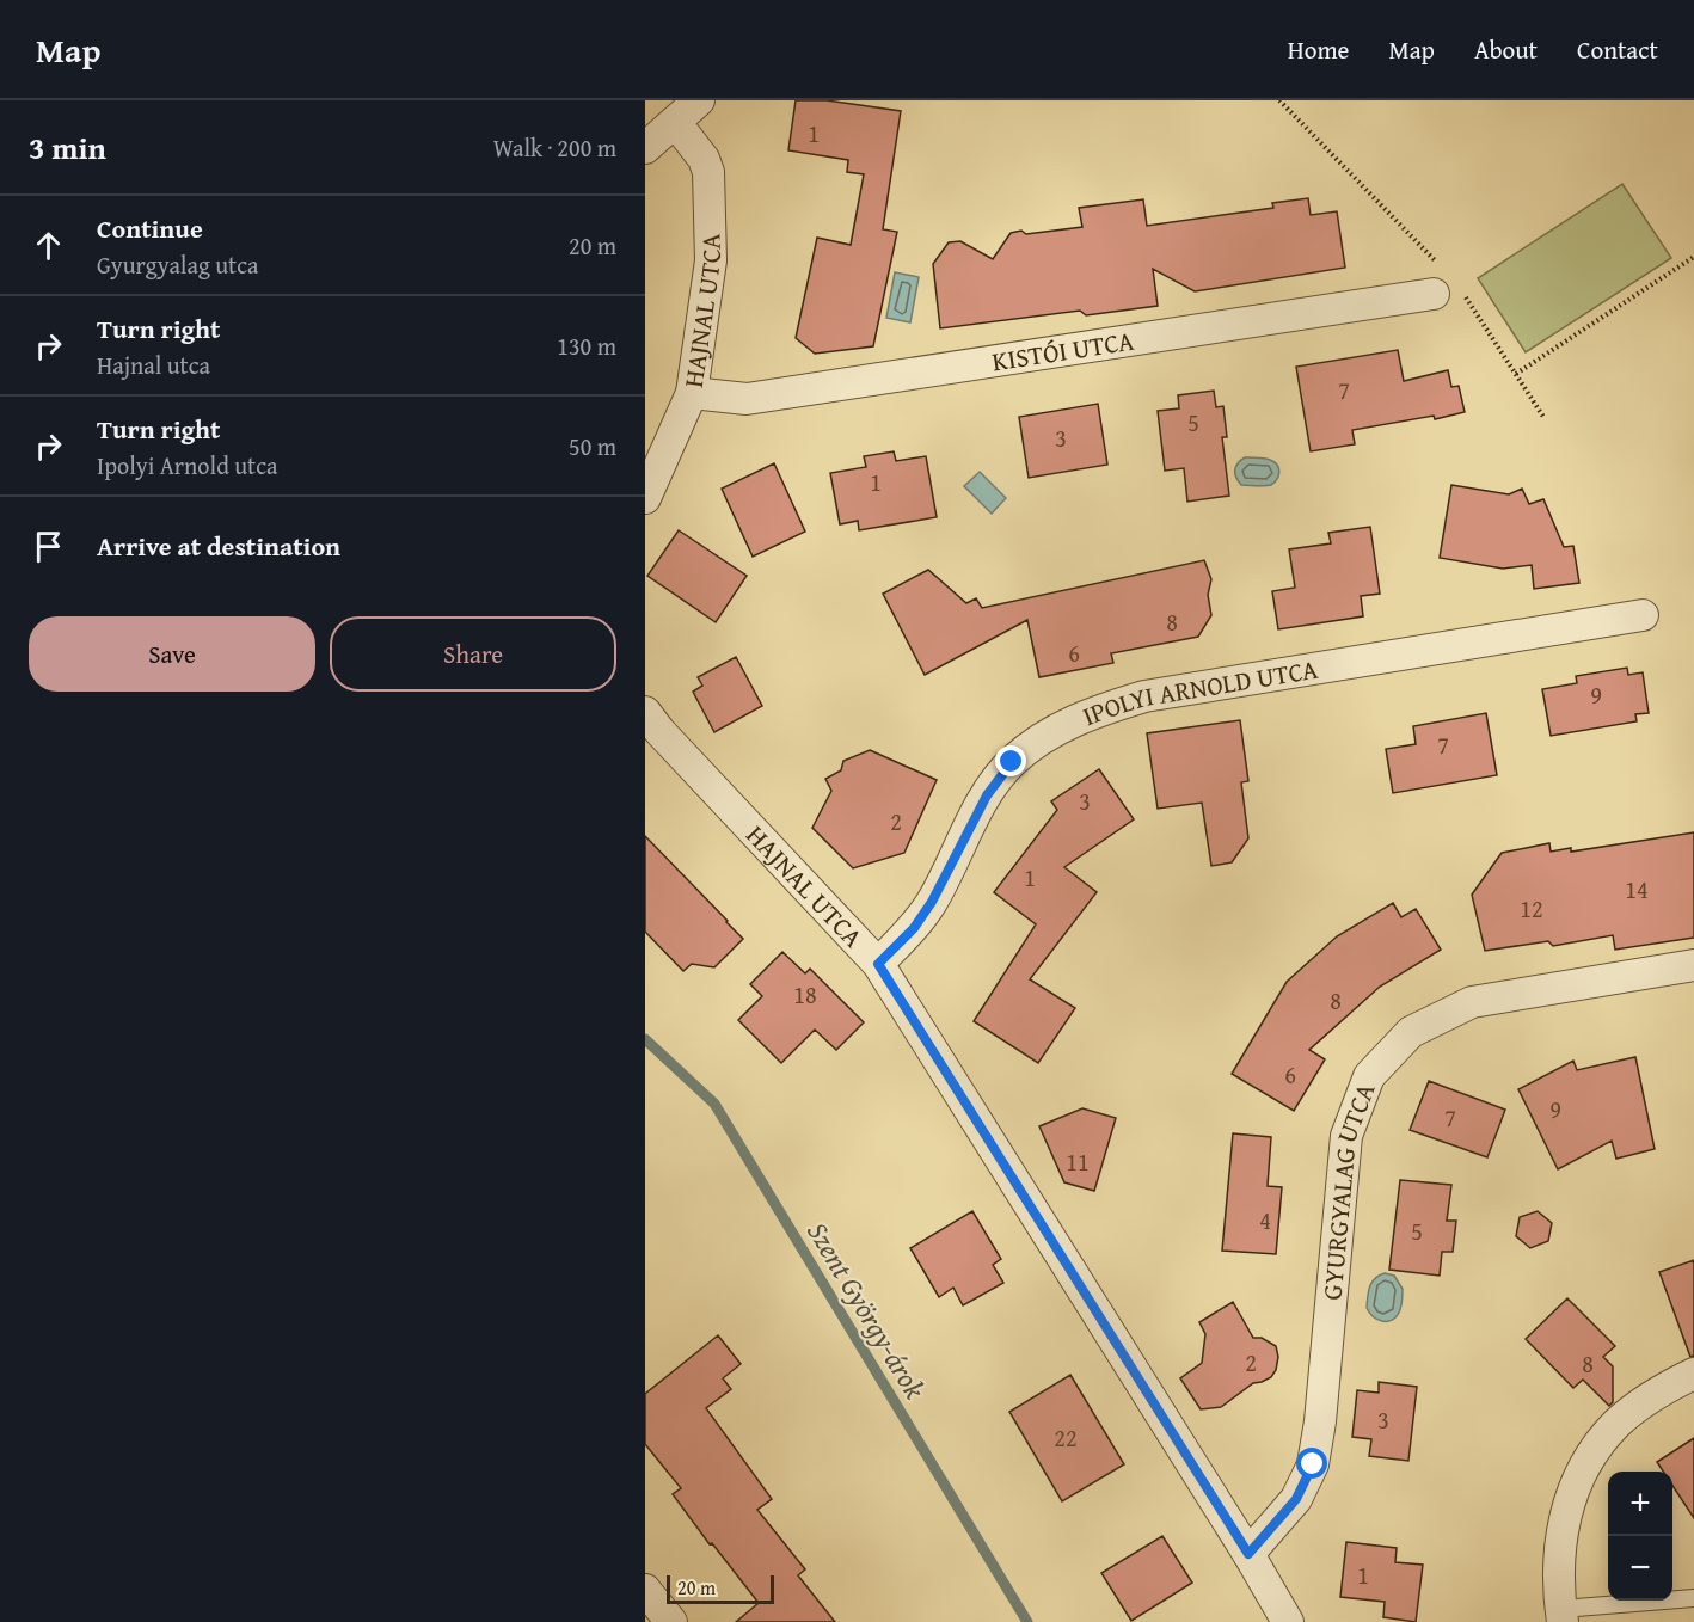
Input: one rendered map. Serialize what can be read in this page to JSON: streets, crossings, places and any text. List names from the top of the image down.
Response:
{
  "streets": {
    "street": [
      "HAJNAL UTCA",
      "KISTÓI UTCA",
      "IPOLYI ARNOLD UTCA",
      "GYURGYALAG UTCA"
    ]
  },
  "crossings": [
    ["HAJNAL UTCA", "KISTÓI UTCA"],
    ["HAJNAL UTCA", "IPOLYI ARNOLD UTCA"],
    ["HAJNAL UTCA", "GYURGYALAG UTCA"]
  ],
  "water": ["Szent György-árok"],
  "house_numbers": [
    "1",
    "7",
    "5",
    "3",
    "1",
    "8",
    "6",
    "9",
    "7",
    "3",
    "2",
    "1",
    "14",
    "12",
    "18",
    "8",
    "6",
    "9",
    "7",
    "11",
    "4",
    "5",
    "2",
    "8",
    "3",
    "22",
    "1"
  ],
  "scale_bar": "20 m",
  "page": {
    "header": "Map",
    "nav": [
      "Home",
      "Map",
      "About",
      "Contact"
    ],
    "heading": ["3 min", "Walk · 200 m"],
    "list": [
      ["Continue", "Gyurgyalag utca", "20 m"],
      ["Turn right", "Hajnal utca", "130 m"],
      ["Turn right", "Ipolyi Arnold utca", "50 m"],
      "Arrive at destination"
    ],
    "buttons": ["Save", "Share"],
    "map_buttons": ["+", "−"],
    "scale": "20 m"
  }
}
